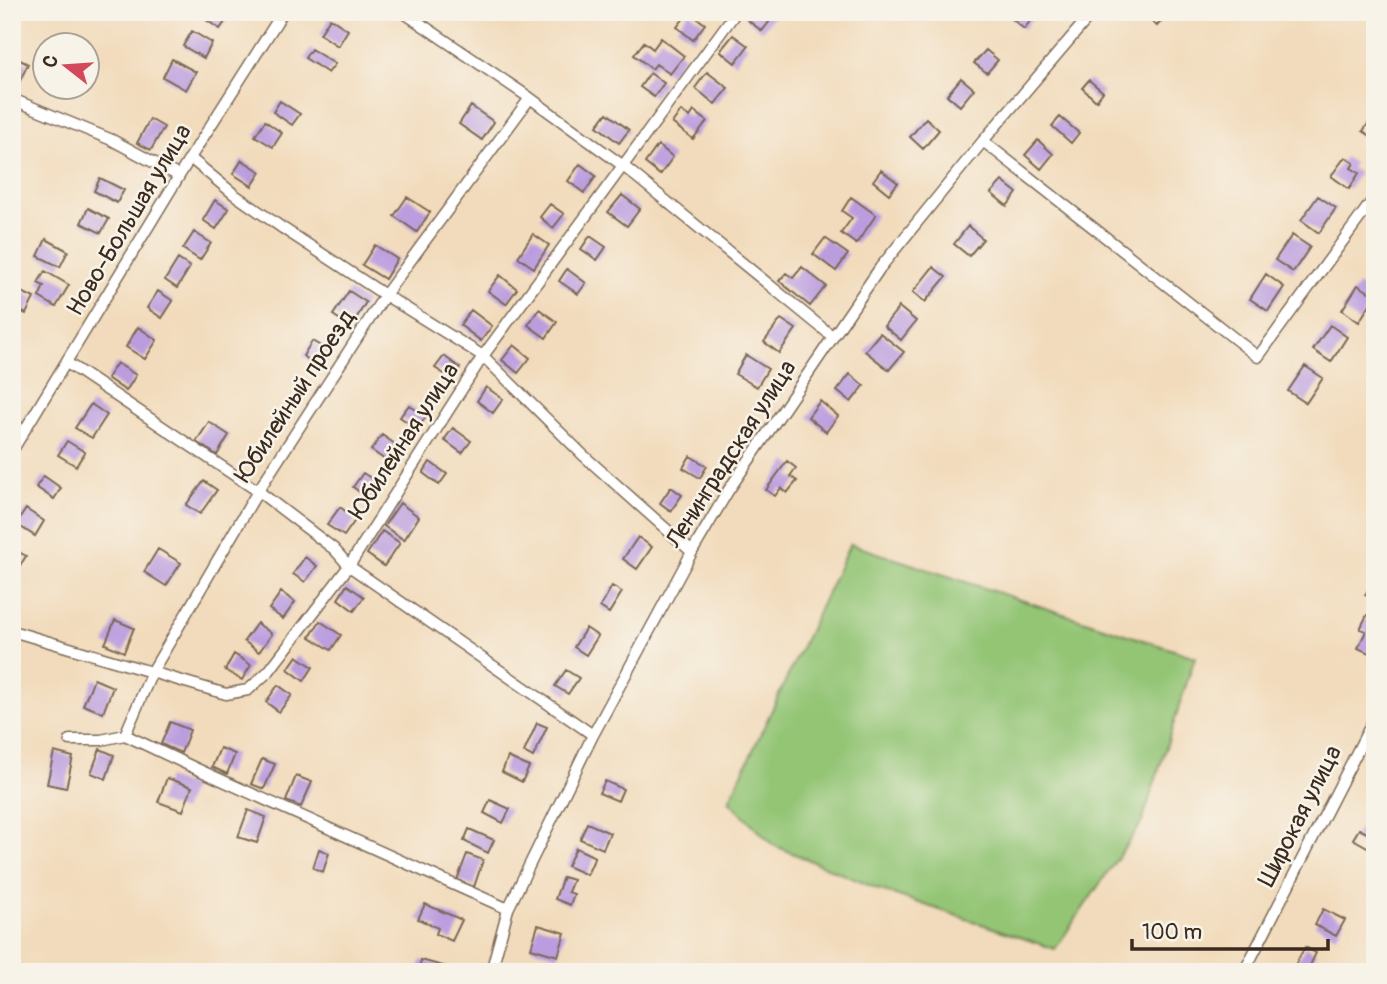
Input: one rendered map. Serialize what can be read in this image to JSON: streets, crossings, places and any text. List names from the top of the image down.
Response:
{
  "streets": {
    "street": [
      "Ново-Большая улица",
      "Юбилейный проезд",
      "Юбилейная улица",
      "Ленинградская улица",
      "Широкая улица"
    ]
  },
  "crossings": [
    ["Юбилейный проезд", "Юбилейная улица"]
  ],
  "scale_bar": "100 m",
  "north": "left"
}
